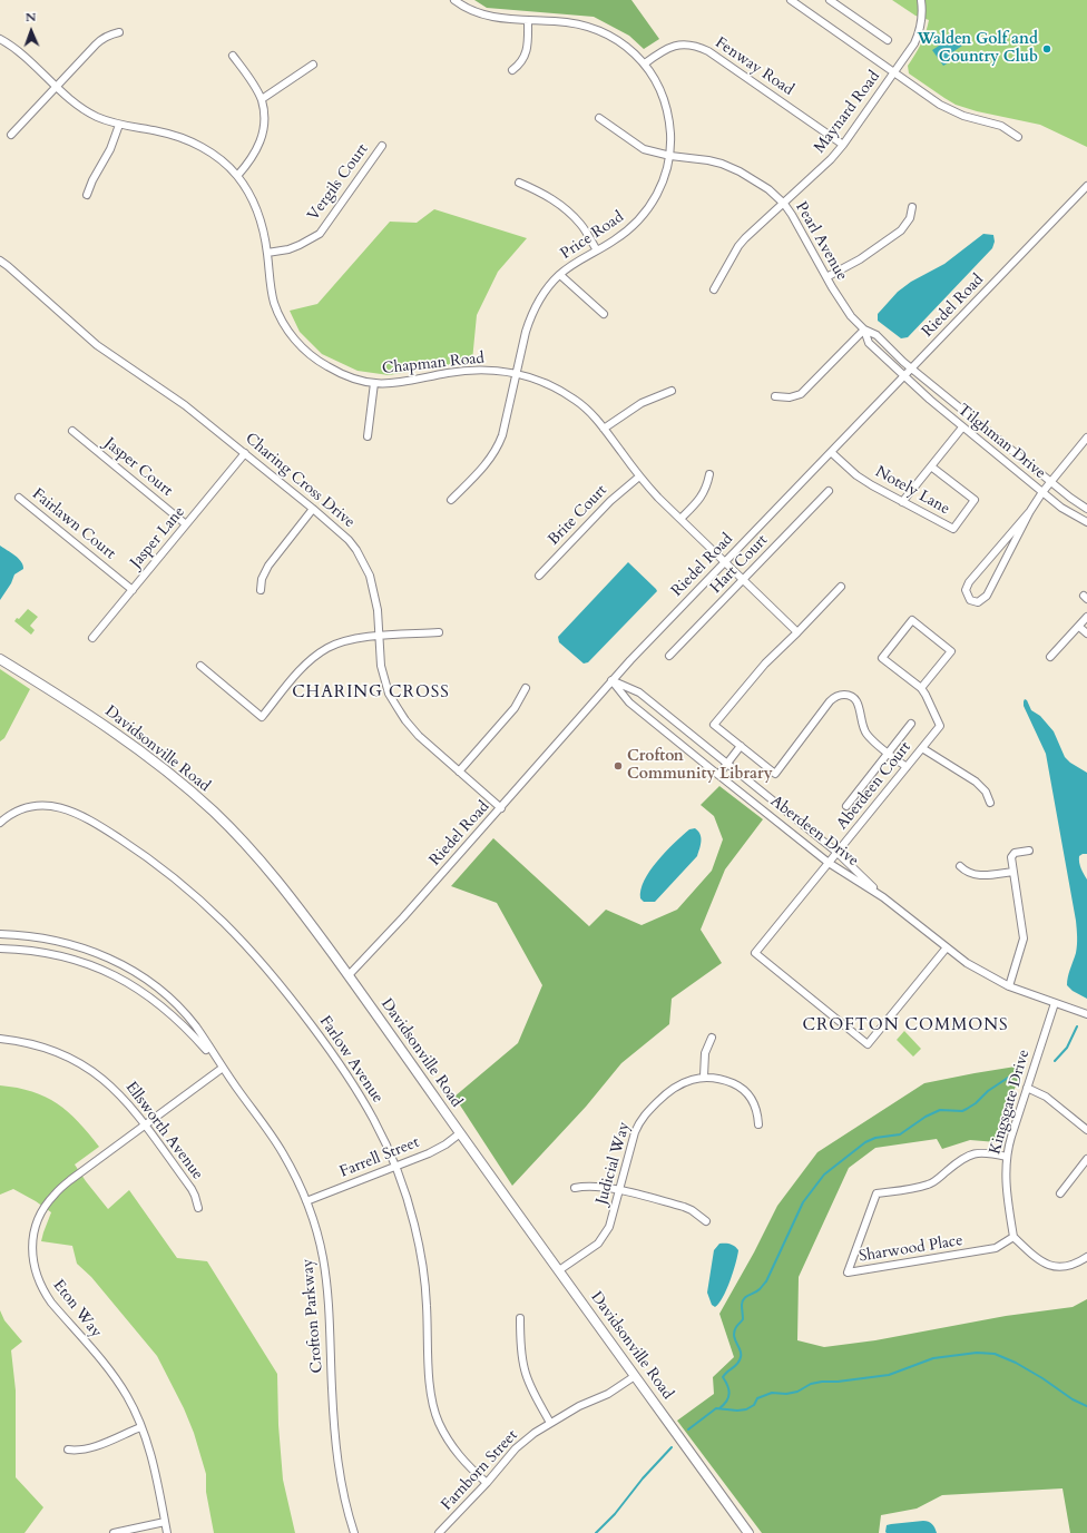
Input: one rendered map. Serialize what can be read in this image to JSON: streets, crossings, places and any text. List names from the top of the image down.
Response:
{
  "streets": {
    "main road": ["Davidsonville Road"],
    "street": [
      "Fenway Road",
      "Maynard Road",
      "Vergils Court",
      "Price Road",
      "Pearl Avenue",
      "Riedel Road",
      "Chapman Road",
      "Tilghman Drive",
      "Jasper Court",
      "Charing Cross Drive",
      "Notely Lane",
      "Brite Court",
      "Fairlawn Court",
      "Jasper Lane",
      "Hart Court",
      "Aberdeen Court",
      "Aberdeen Drive",
      "Farlow Avenue",
      "Kingsgate Drive",
      "Ellsworth Avenue",
      "Farrell Street",
      "Judicial Way",
      "Sharwood Place",
      "Eton Way",
      "Crofton Parkway",
      "Farnborn Street"
    ]
  },
  "crossings": [
    ["Fenway Road", "Maynard Road"],
    ["Fenway Road", "Price Road"],
    ["Maynard Road", "Pearl Avenue"],
    ["Vergils Court", "Chapman Road"],
    ["Price Road", "Pearl Avenue"],
    ["Price Road", "Chapman Road"],
    ["Pearl Avenue", "Riedel Road"],
    ["Pearl Avenue", "Tilghman Drive"],
    ["Riedel Road", "Chapman Road"],
    ["Riedel Road", "Tilghman Drive"],
    ["Riedel Road", "Charing Cross Drive"],
    ["Riedel Road", "Notely Lane"],
    ["Riedel Road", "Davidsonville Road"],
    ["Riedel Road", "Aberdeen Drive"],
    ["Chapman Road", "Brite Court"],
    ["Chapman Road", "Hart Court"],
    ["Jasper Court", "Jasper Lane"],
    ["Charing Cross Drive", "Jasper Lane"],
    ["Fairlawn Court", "Jasper Lane"],
    ["Davidsonville Road", "Farrell Street"],
    ["Davidsonville Road", "Judicial Way"],
    ["Davidsonville Road", "Farnborn Street"],
    ["Aberdeen Court", "Aberdeen Drive"],
    ["Aberdeen Drive", "Kingsgate Drive"],
    ["Farlow Avenue", "Farrell Street"],
    ["Farlow Avenue", "Farnborn Street"],
    ["Kingsgate Drive", "Sharwood Place"],
    ["Ellsworth Avenue", "Eton Way"],
    ["Farrell Street", "Crofton Parkway"],
    ["Eton Way", "Crofton Parkway"]
  ],
  "districts": ["CHARING CROSS", "CROFTON COMMONS"],
  "places": ["Walden Golf and Country Club", "Crofton Community Library"],
  "north": "top"
}
